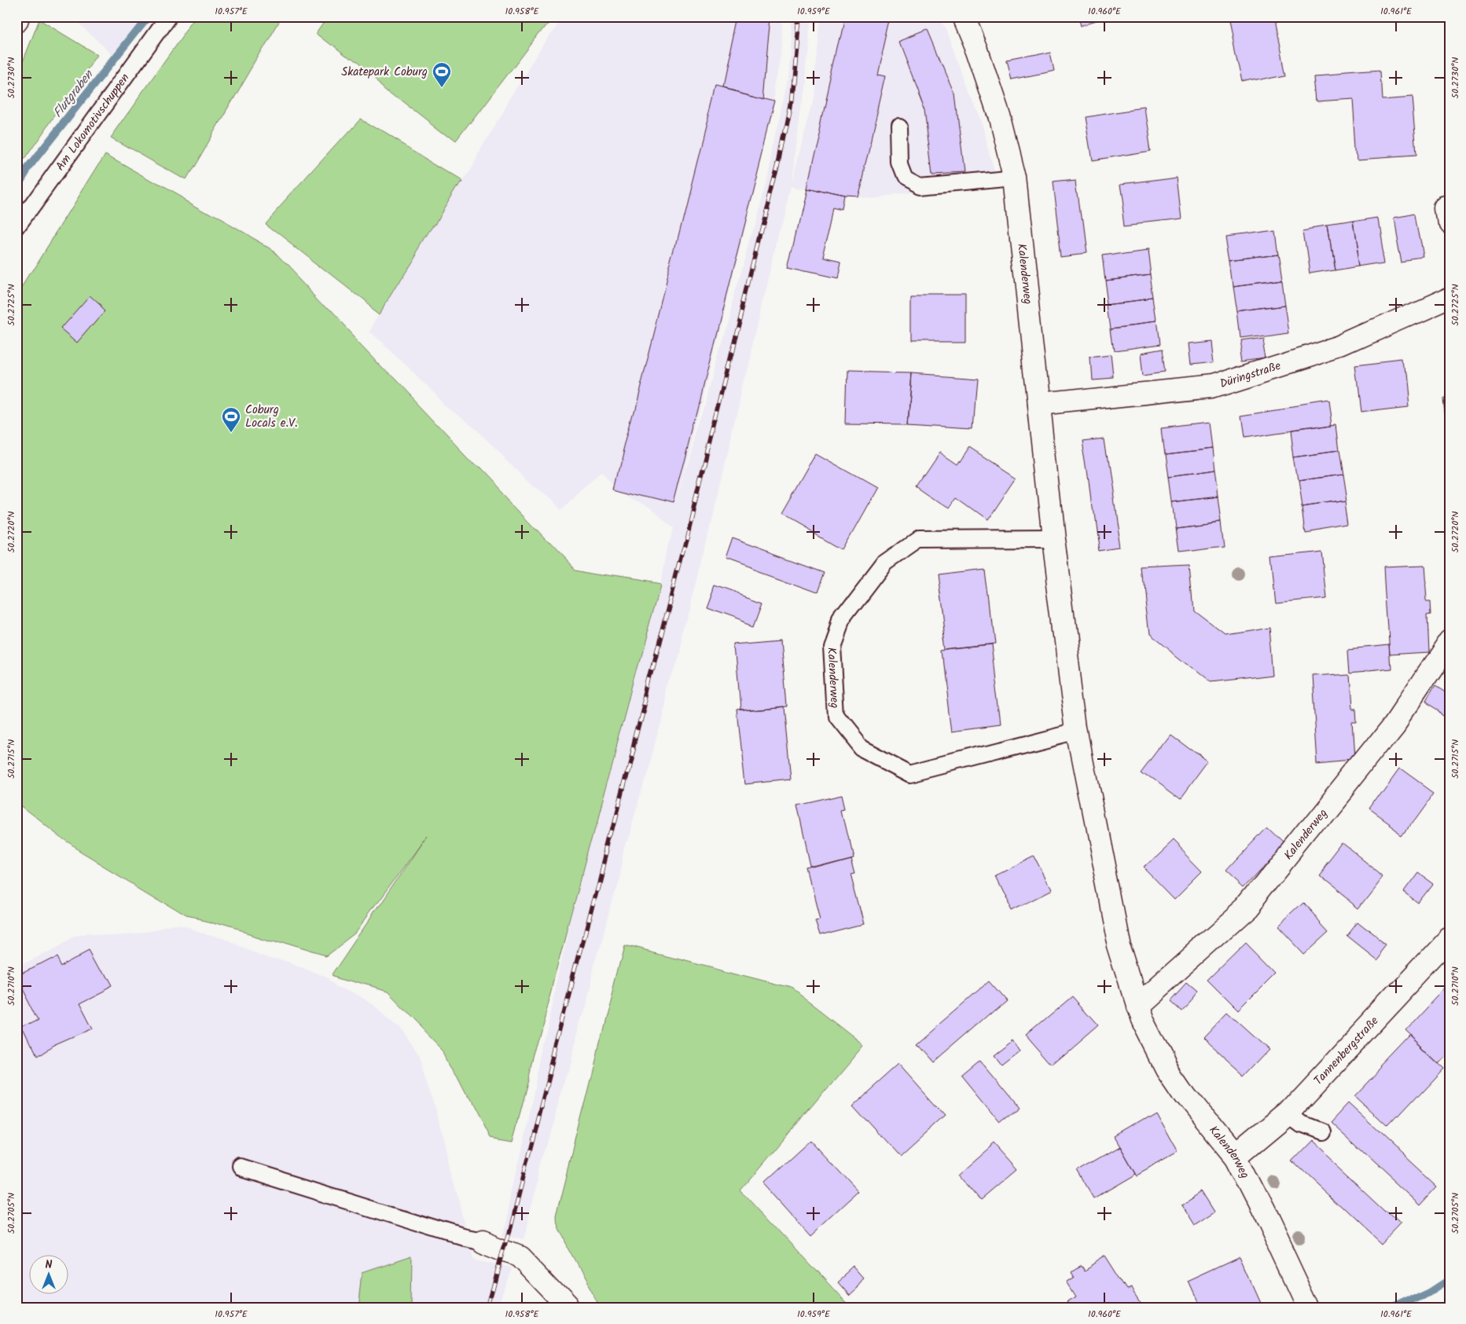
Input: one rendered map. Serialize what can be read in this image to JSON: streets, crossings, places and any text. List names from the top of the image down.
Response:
{
  "streets": {
    "main road": ["Kalenderweg", "Düringstraße", "Tannenbergstraße"],
    "lane": ["Am Lokomotivschuppen"]
  },
  "crossings": [
    ["Kalenderweg", "Düringstraße"],
    ["Kalenderweg", "Tannenbergstraße"]
  ],
  "water": ["Flutgraben"],
  "places": {
    "sports": ["Skatepark Coburg", "Coburg Locals e.V."]
  },
  "north": "top",
  "coordinates": [
    "10.957°E",
    "10.958°E",
    "10.959°E",
    "10.960°E",
    "10.961°E",
    "50.2730°N",
    "50.2725°N",
    "50.2720°N",
    "50.2715°N",
    "50.2710°N",
    "50.2705°N"
  ]
}
